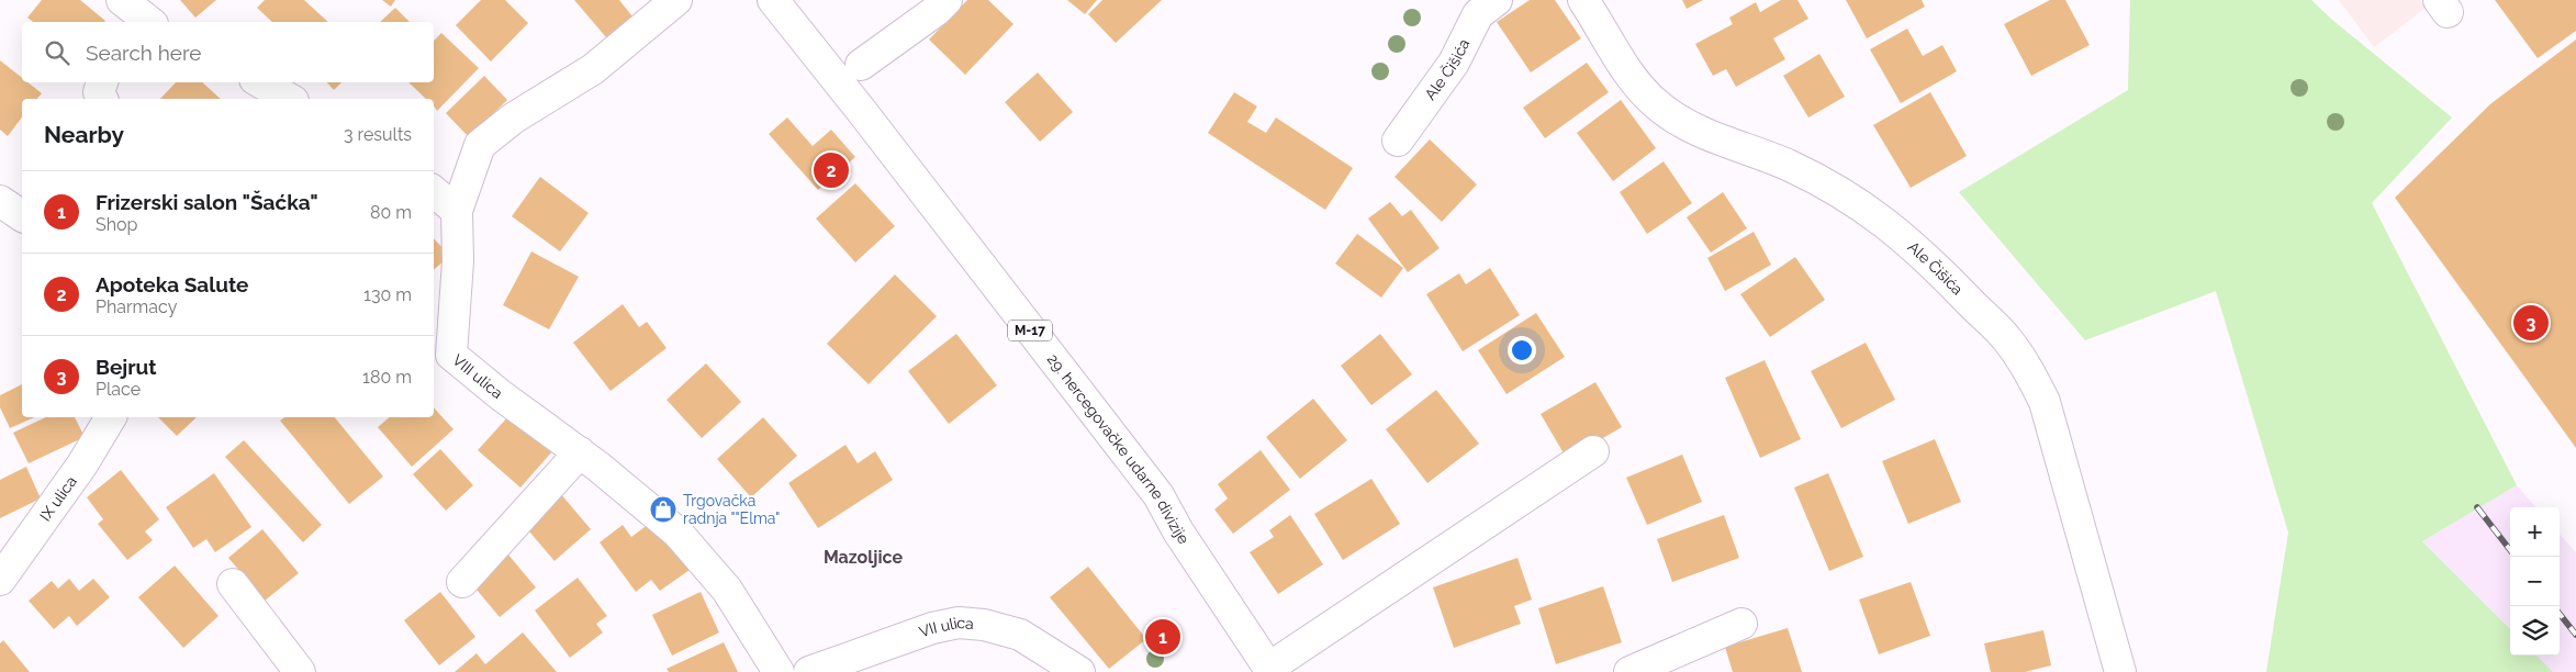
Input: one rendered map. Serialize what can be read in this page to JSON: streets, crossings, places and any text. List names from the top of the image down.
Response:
{
  "streets": {
    "street": [
      "Ale Čišića",
      "M-17",
      "VIII ulica",
      "29. hercegovačke udarne divizije",
      "IX ulica",
      "VII ulica"
    ]
  },
  "districts": ["Mazoljice"],
  "places": {
    "shop": ["Trgovačka radnja \"\"Elma\""]
  },
  "page": {
    "search": "Search here",
    "heading": ["Nearby", "3 results"],
    "pins": ["2", "3", "1"],
    "list": [
      {
        "mark": "1",
        "name": "Frizerski salon \"Šaćka\"",
        "note": "Shop",
        "value": "80 m"
      },
      {
        "mark": "2",
        "name": "Apoteka Salute",
        "note": "Pharmacy",
        "value": "130 m"
      },
      {
        "mark": "3",
        "name": "Bejrut",
        "note": "Place",
        "value": "180 m"
      }
    ],
    "map_buttons": ["+", "−"]
  }
}
